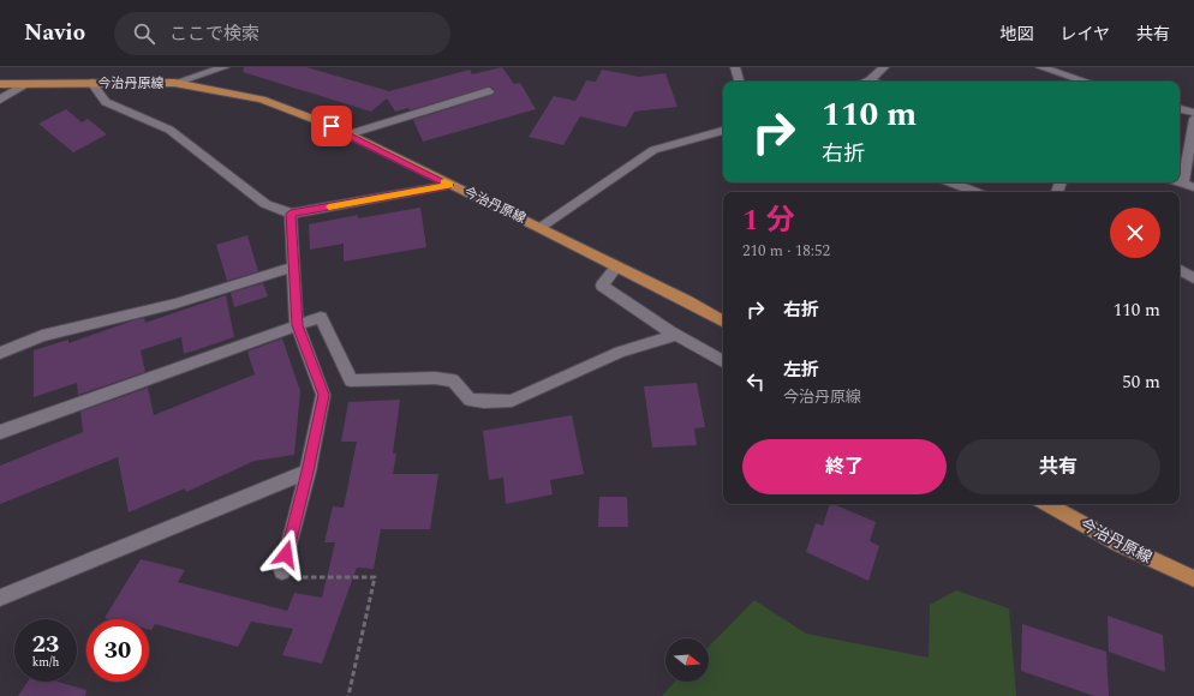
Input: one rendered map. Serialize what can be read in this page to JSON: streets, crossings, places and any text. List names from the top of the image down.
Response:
{
  "streets": {
    "main road": ["今治丹原線"]
  },
  "north": "right",
  "page": {
    "header": "Navio",
    "search": "ここで検索",
    "nav": ["地図", "レイヤ", "共有"],
    "turn": ["110 m", "右折"],
    "heading": ["1 分", "210 m · 18:52"],
    "list": [
      {
        "name": "右折",
        "value": "110 m"
      },
      {
        "name": "左折",
        "note": "今治丹原線",
        "value": "50 m"
      }
    ],
    "buttons": ["終了", "共有"],
    "speed": "23 km/h",
    "limit": "30"
  }
}
